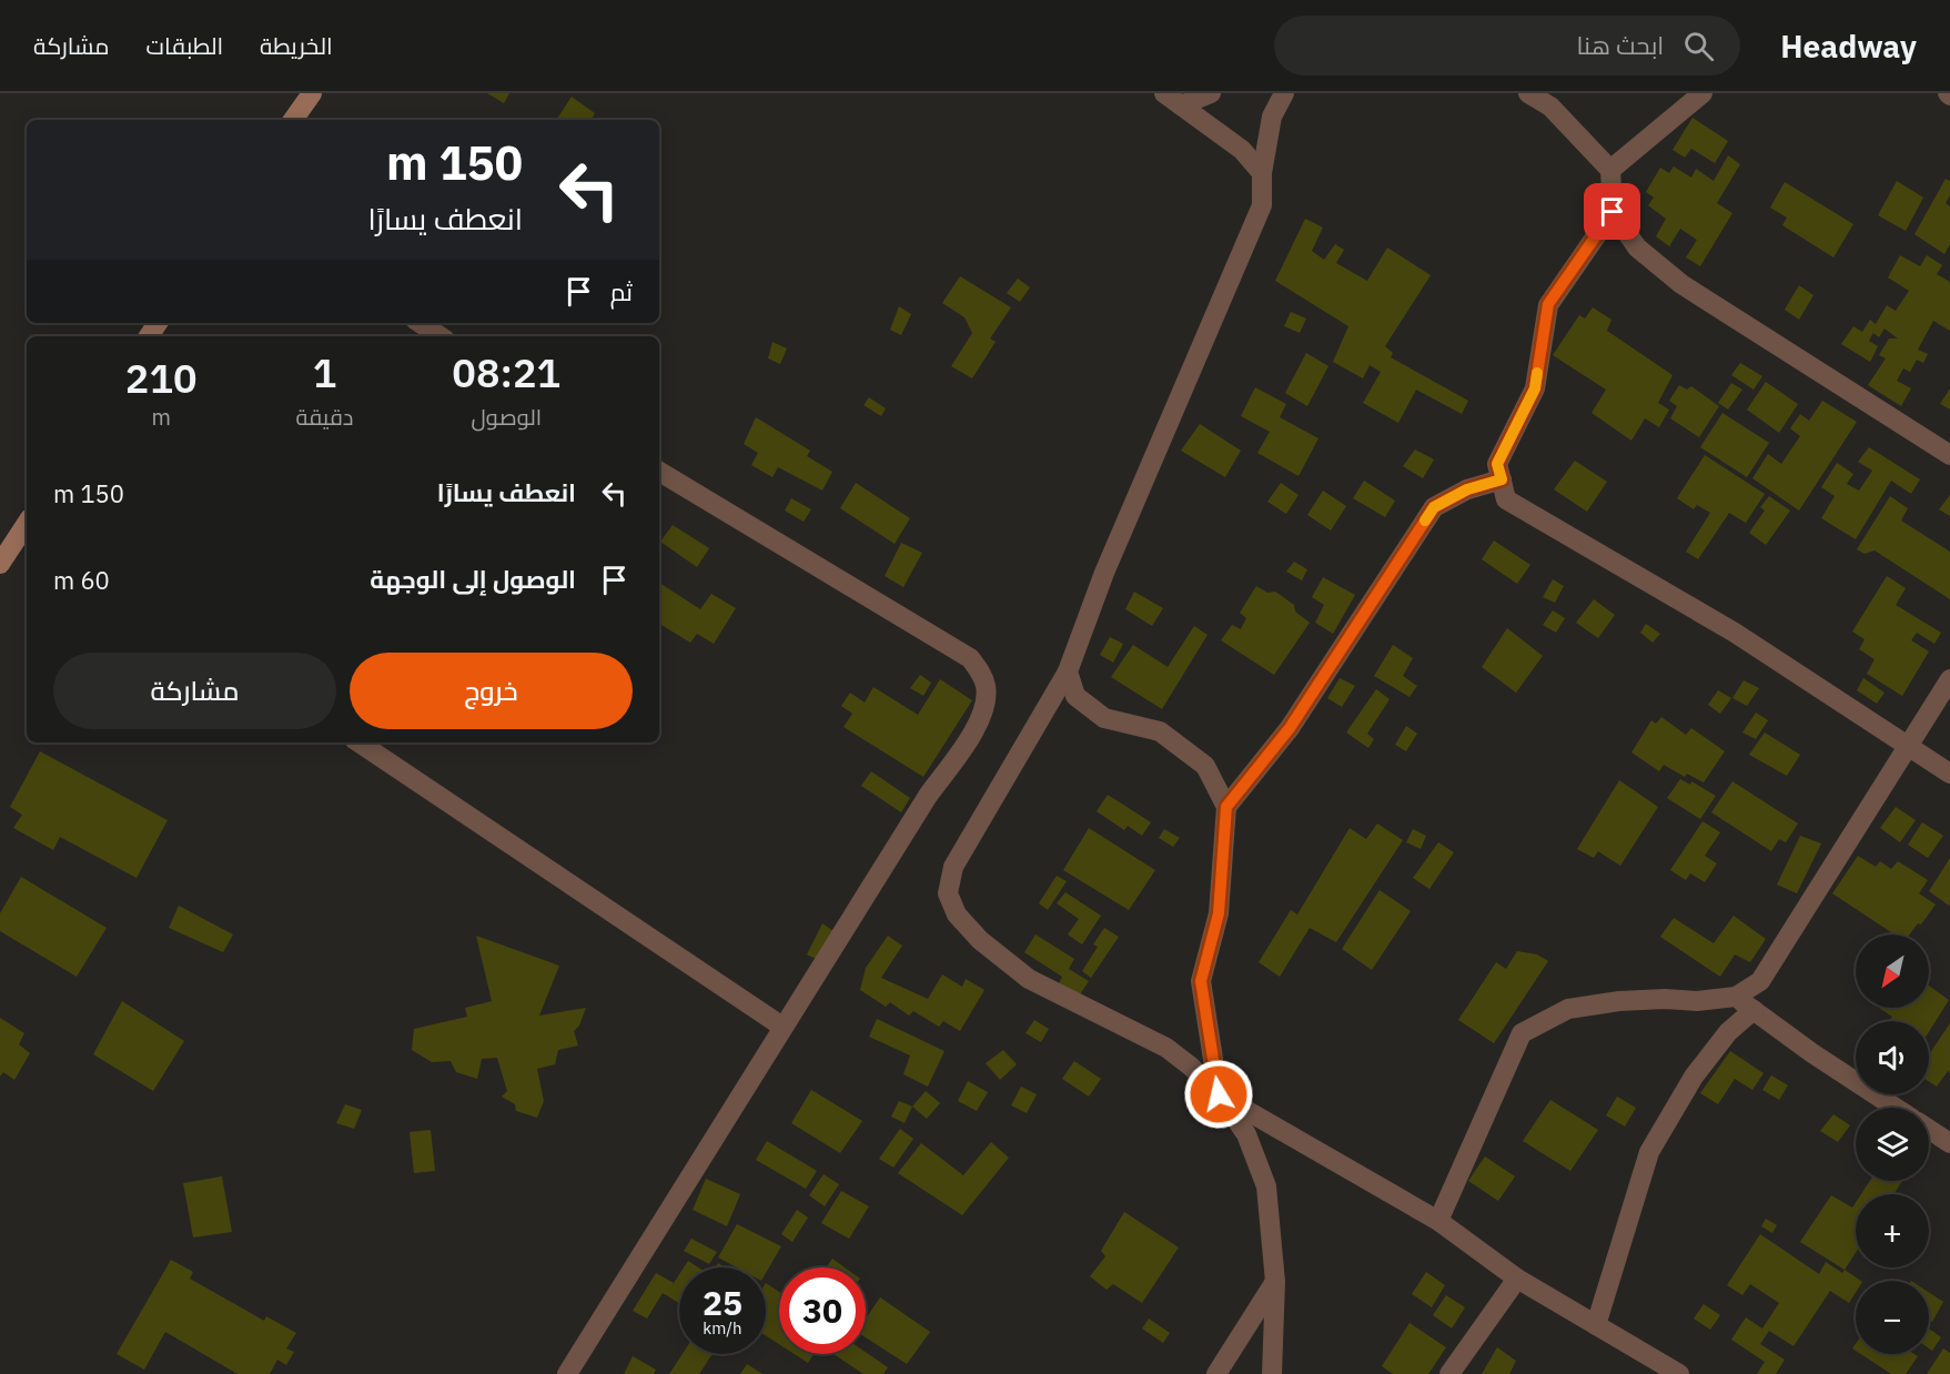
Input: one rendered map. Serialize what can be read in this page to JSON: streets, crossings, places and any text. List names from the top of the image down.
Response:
{
  "north": "bottom left",
  "page": {
    "header": "Headway",
    "search": "ابحث هنا",
    "nav": ["الخريطة", "الطبقات", "مشاركة"],
    "turn": ["150 m", "انعطف يسارًا"],
    "then": "ثم",
    "eta": [
      "08:21",
      "الوصول",
      "1",
      "دقيقة",
      "210",
      "m"
    ],
    "list": [
      {
        "name": "انعطف يسارًا",
        "value": "150 m"
      },
      {
        "name": "الوصول إلى الوجهة",
        "value": "60 m"
      }
    ],
    "buttons": ["خروج", "مشاركة"],
    "map_buttons": ["+", "−"],
    "speed": "25 km/h",
    "limit": "30"
  }
}
